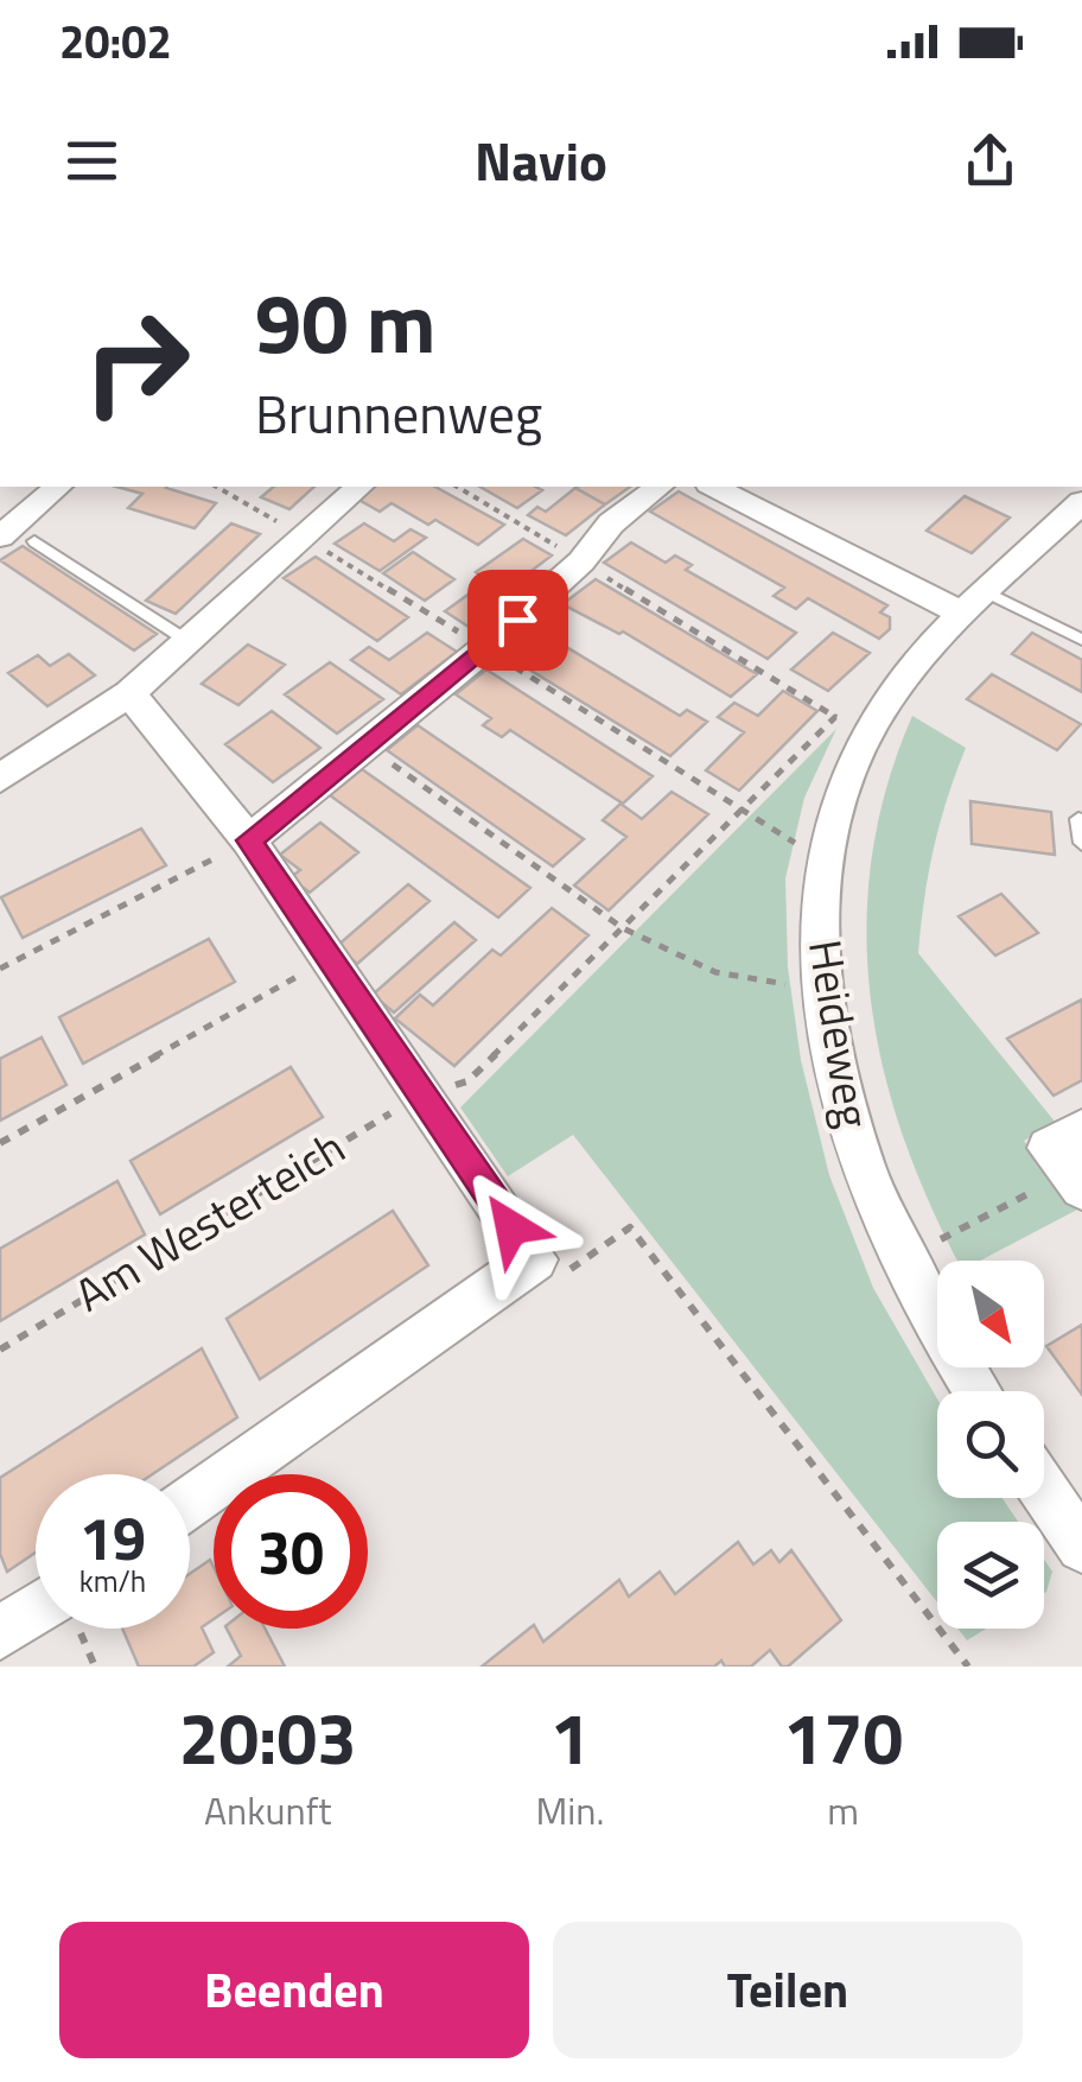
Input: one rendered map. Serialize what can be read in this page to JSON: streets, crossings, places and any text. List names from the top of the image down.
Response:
{
  "streets": {
    "street": ["Heideweg"],
    "path": ["Am Westerteich"]
  },
  "crossings": [
    ["Heideweg", "Am Westerteich"]
  ],
  "north": "bottom right",
  "page": {
    "status": "20:02",
    "header": "Navio",
    "turn": ["90 m", "Brunnenweg"],
    "speed": "19 km/h",
    "limit": "30",
    "eta": [
      "20:03",
      "Ankunft",
      "1",
      "Min.",
      "170",
      "m"
    ],
    "buttons": ["Beenden", "Teilen"]
  }
}
